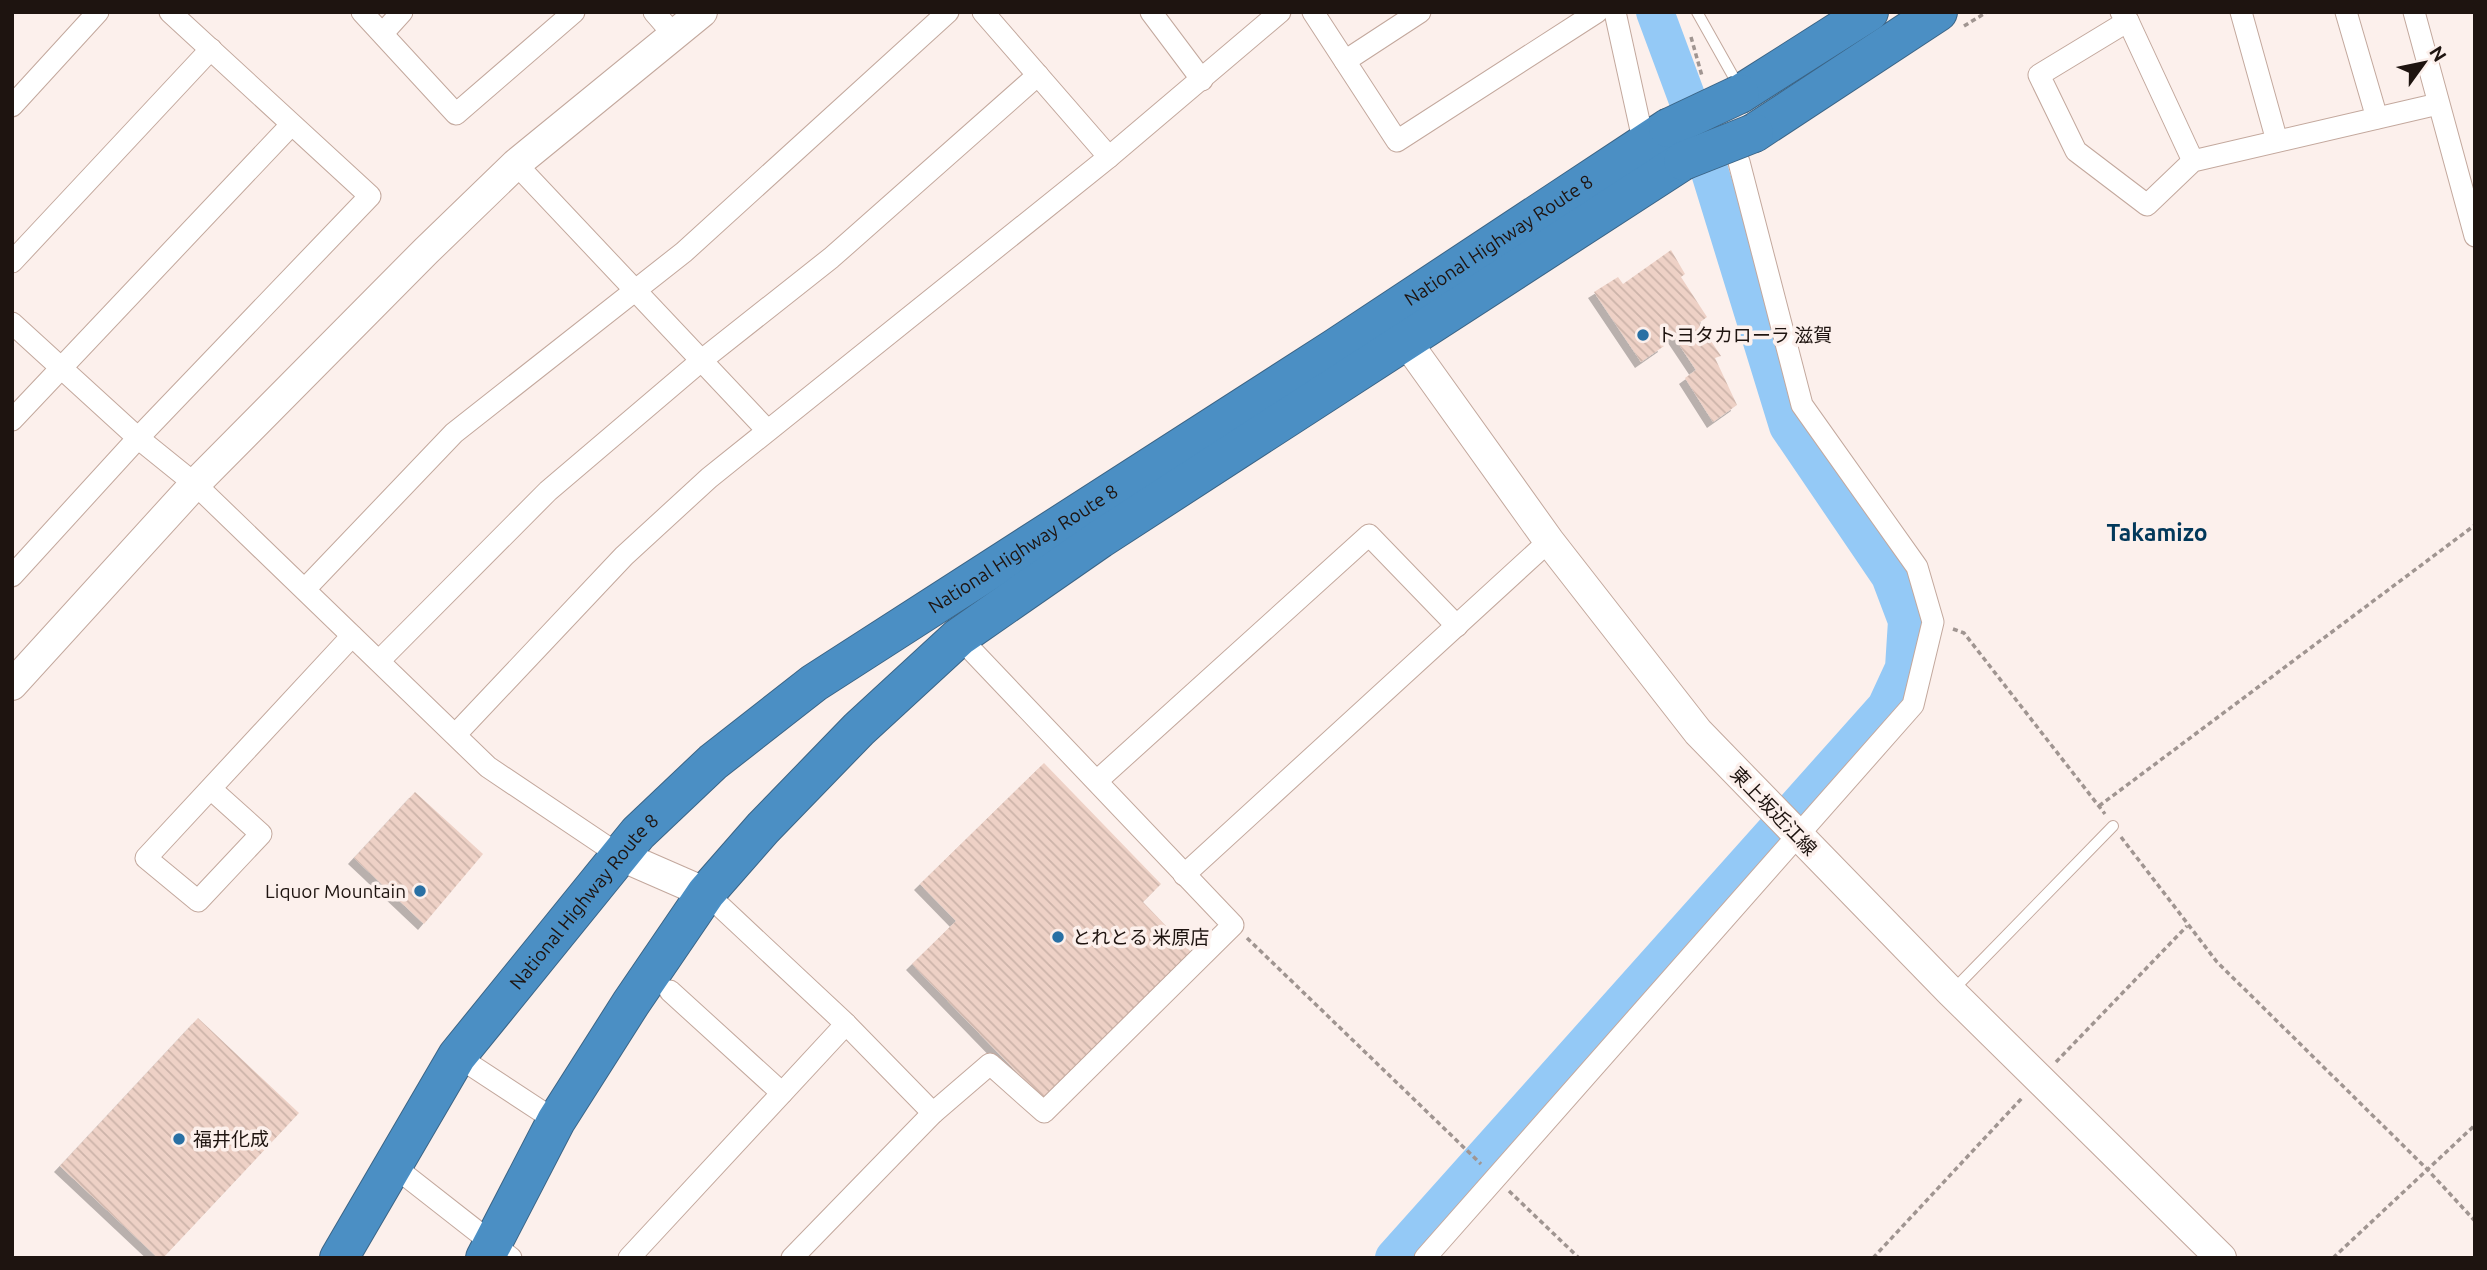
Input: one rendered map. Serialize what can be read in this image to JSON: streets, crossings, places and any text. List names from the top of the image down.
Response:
{
  "streets": {
    "highway": ["National Highway Route 8"],
    "main road": ["東上坂近江線"]
  },
  "crossings": [
    ["National Highway Route 8", "東上坂近江線"]
  ],
  "districts": ["Takamizo"],
  "places": [
    "トヨタカローラ 滋賀",
    "Liquor Mountain",
    "とれとる 米原店",
    "福井化成"
  ],
  "north": "top right"
}
